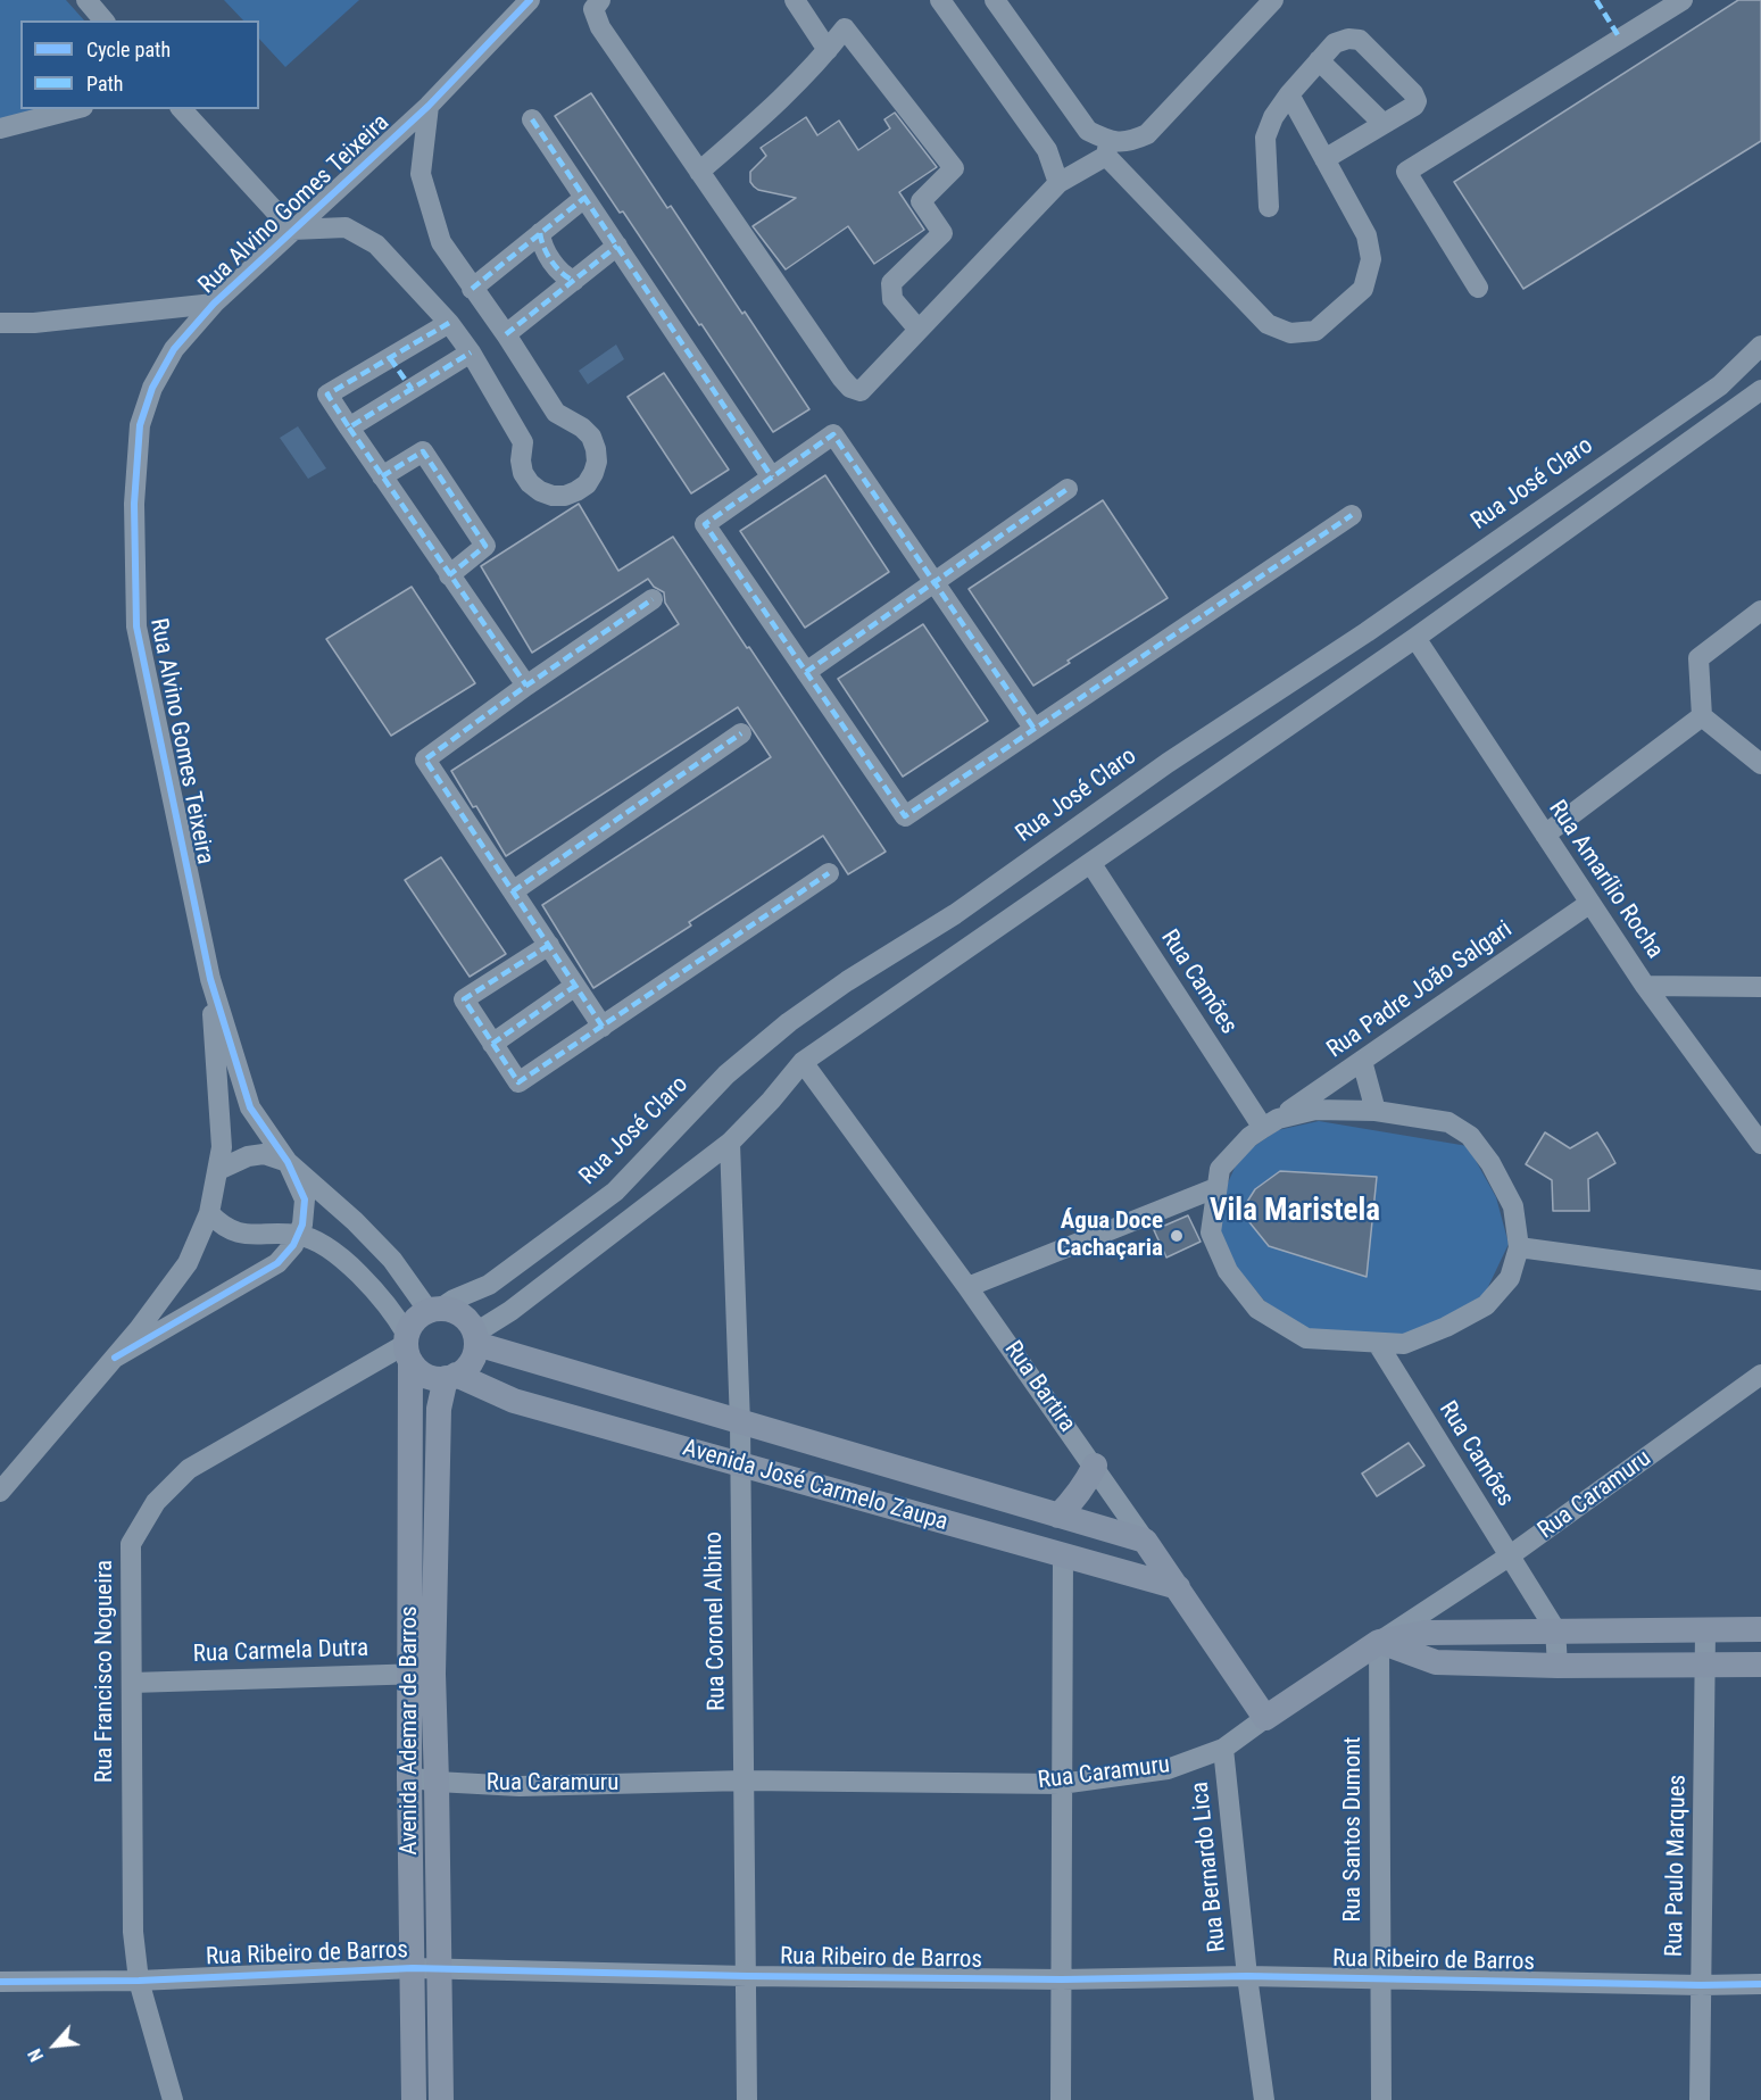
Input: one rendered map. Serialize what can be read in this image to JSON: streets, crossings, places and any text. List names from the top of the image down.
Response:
{
  "streets": {
    "main road": [
      "Rua Bartira",
      "Avenida José Carmelo Zaupa",
      "Rua Caramuru",
      "Avenida Ademar de Barros"
    ],
    "street": [
      "Rua Alvino Gomes Teixeira",
      "Rua José Claro",
      "Rua Amarílio Rocha",
      "Rua Camões",
      "Rua Padre João Salgari",
      "Rua Coronel Albino",
      "Rua Carmela Dutra",
      "Rua Francisco Nogueira",
      "Rua Santos Dumont",
      "Rua Paulo Marques",
      "Rua Bernardo Lica",
      "Rua Ribeiro de Barros"
    ]
  },
  "crossings": [
    ["Rua José Claro", "Avenida José Carmelo Zaupa"],
    ["Rua José Claro", "Rua Francisco Nogueira"],
    ["Rua José Claro", "Avenida Ademar de Barros"],
    ["Rua Amarílio Rocha", "Rua Padre João Salgari"],
    ["Rua Camões", "Rua Padre João Salgari"],
    ["Rua Camões", "Rua Caramuru"],
    ["Rua Bartira", "Avenida José Carmelo Zaupa"],
    ["Rua Bartira", "Rua Caramuru"],
    ["Avenida José Carmelo Zaupa", "Rua Coronel Albino"],
    ["Avenida José Carmelo Zaupa", "Rua Francisco Nogueira"],
    ["Avenida José Carmelo Zaupa", "Avenida Ademar de Barros"],
    ["Rua Caramuru", "Rua Coronel Albino"],
    ["Rua Caramuru", "Avenida Ademar de Barros"],
    ["Rua Caramuru", "Rua Santos Dumont"],
    ["Rua Caramuru", "Rua Bernardo Lica"],
    ["Rua Coronel Albino", "Rua Ribeiro de Barros"],
    ["Rua Carmela Dutra", "Rua Francisco Nogueira"],
    ["Rua Carmela Dutra", "Avenida Ademar de Barros"],
    ["Rua Francisco Nogueira", "Avenida Ademar de Barros"],
    ["Rua Francisco Nogueira", "Rua Ribeiro de Barros"],
    ["Avenida Ademar de Barros", "Rua Ribeiro de Barros"],
    ["Rua Santos Dumont", "Rua Ribeiro de Barros"],
    ["Rua Paulo Marques", "Rua Ribeiro de Barros"],
    ["Rua Bernardo Lica", "Rua Ribeiro de Barros"]
  ],
  "districts": ["Vila Maristela"],
  "places": ["Água Doce Cachaçaria"],
  "legend": ["Cycle path", "Path"],
  "north": "bottom left"
}
